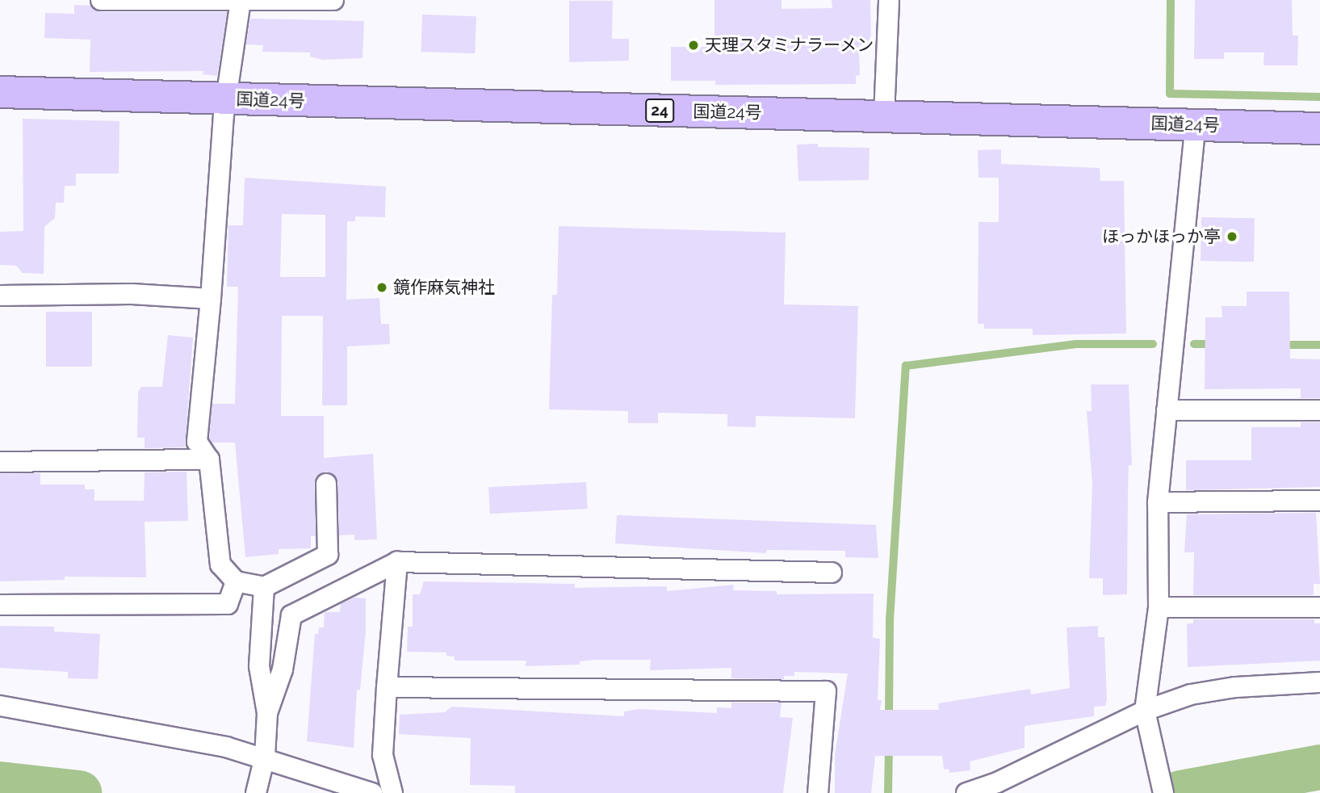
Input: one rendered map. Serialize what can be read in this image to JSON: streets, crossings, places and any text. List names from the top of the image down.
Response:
{
  "streets": {
    "highway": ["国道24号", "24"]
  },
  "places": ["天理スタミナラーメン", "ほっかほっか亭", "鏡作麻気神社"]
}
